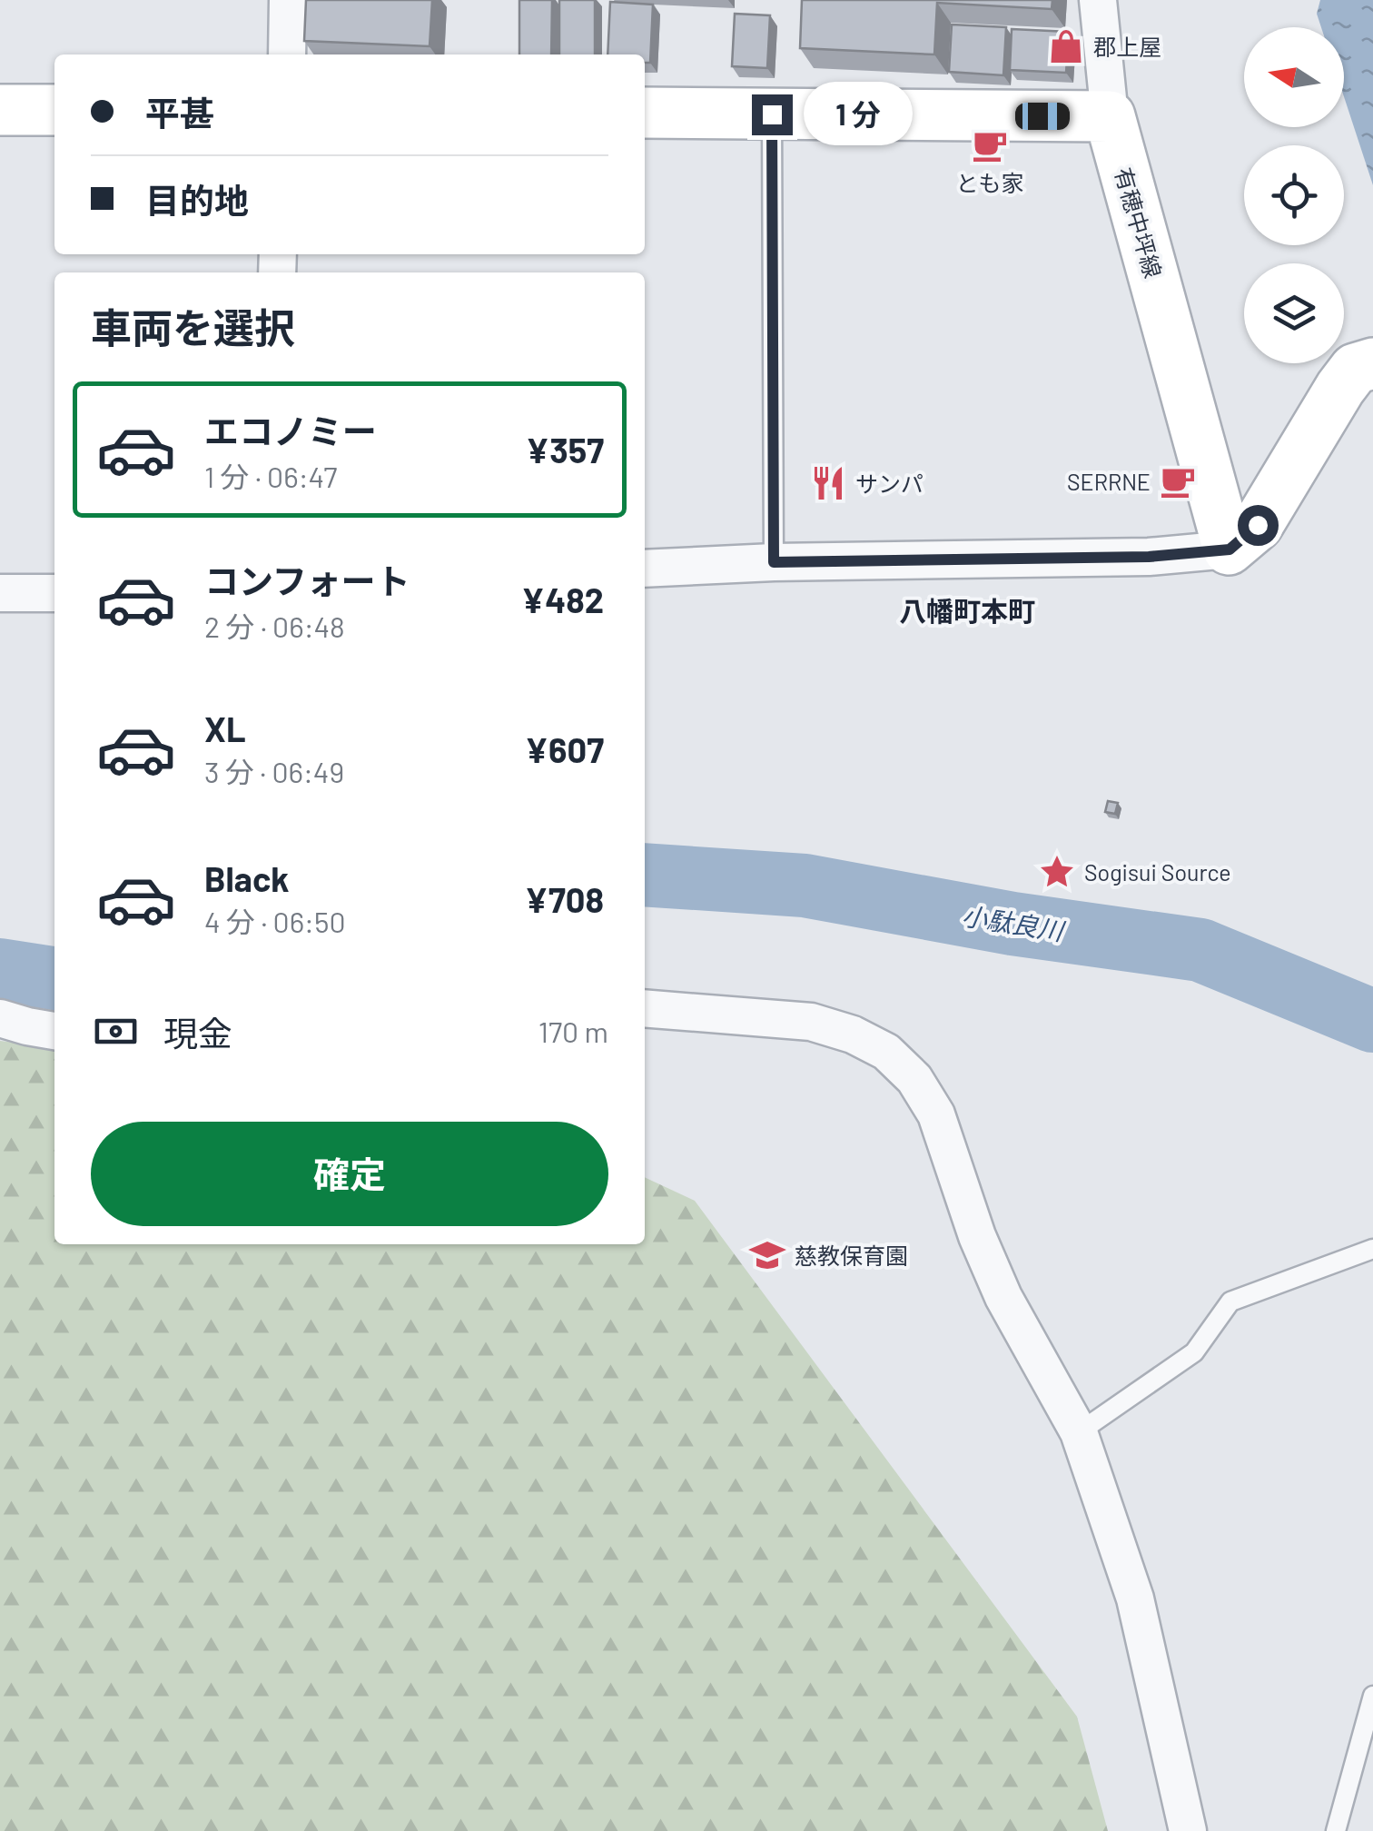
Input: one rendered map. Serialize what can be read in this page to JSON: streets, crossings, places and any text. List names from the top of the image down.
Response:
{
  "streets": {
    "main road": ["有穂中坪線"]
  },
  "districts": ["八幡町本町"],
  "water": ["小駄良川"],
  "places": {
    "shop": ["郡上屋"],
    "cafe": ["とも家", "SERRNE"],
    "restaurant": ["サンパ"],
    "place": ["Sogisui Source"],
    "school or university": ["慈教保育園"]
  },
  "north": "left",
  "page": {
    "banner": ["平甚", "目的地"],
    "bubble": "1 分",
    "heading": "車両を選択",
    "list": [
      {
        "name": "エコノミー",
        "note": "1 分 · 06:47",
        "value": "¥357"
      },
      {
        "name": "コンフォート",
        "note": "2 分 · 06:48",
        "value": "¥482"
      },
      {
        "name": "XL",
        "note": "3 分 · 06:49",
        "value": "¥607"
      },
      {
        "name": "Black",
        "note": "4 分 · 06:50",
        "value": "¥708"
      }
    ],
    "pay": ["現金", "170 m"],
    "buttons": "確定"
  }
}
